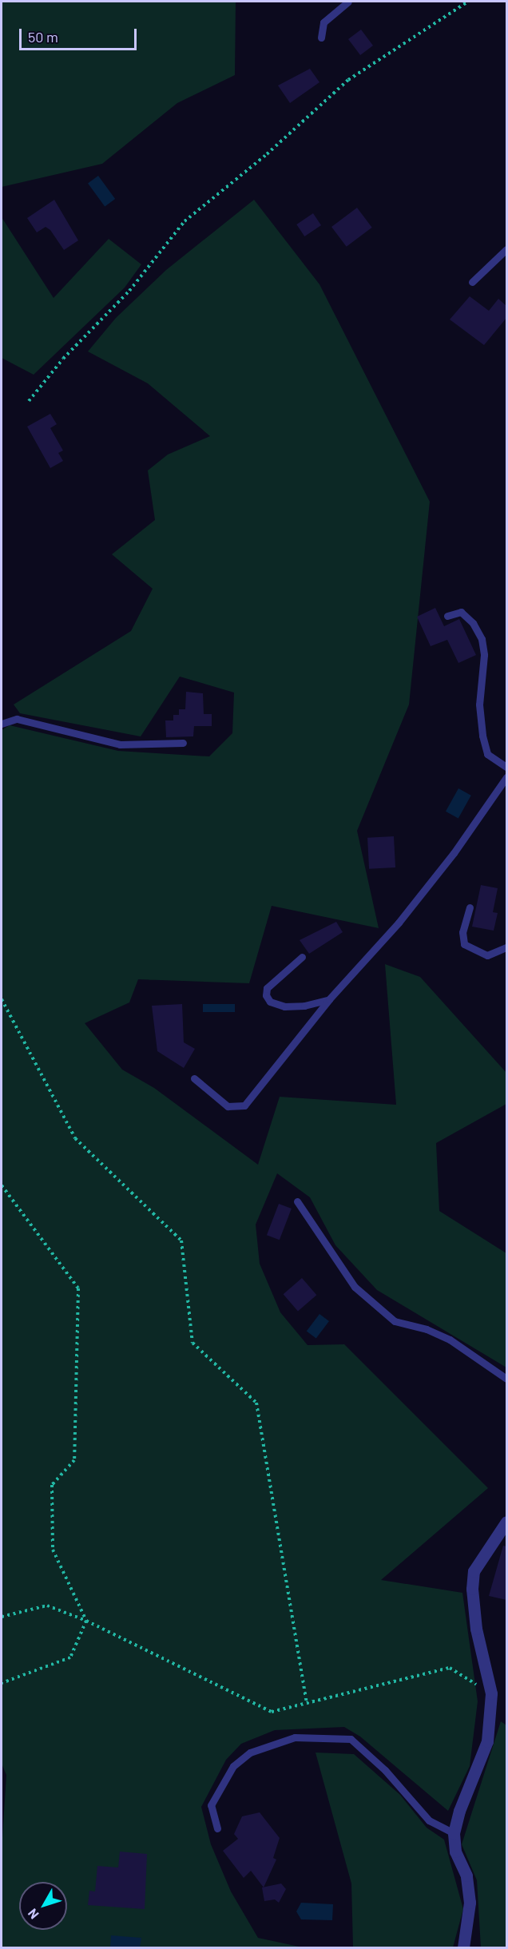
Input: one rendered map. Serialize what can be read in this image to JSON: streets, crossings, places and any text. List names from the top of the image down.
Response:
{
  "scale_bar": "50 m",
  "north": "bottom left"
}
